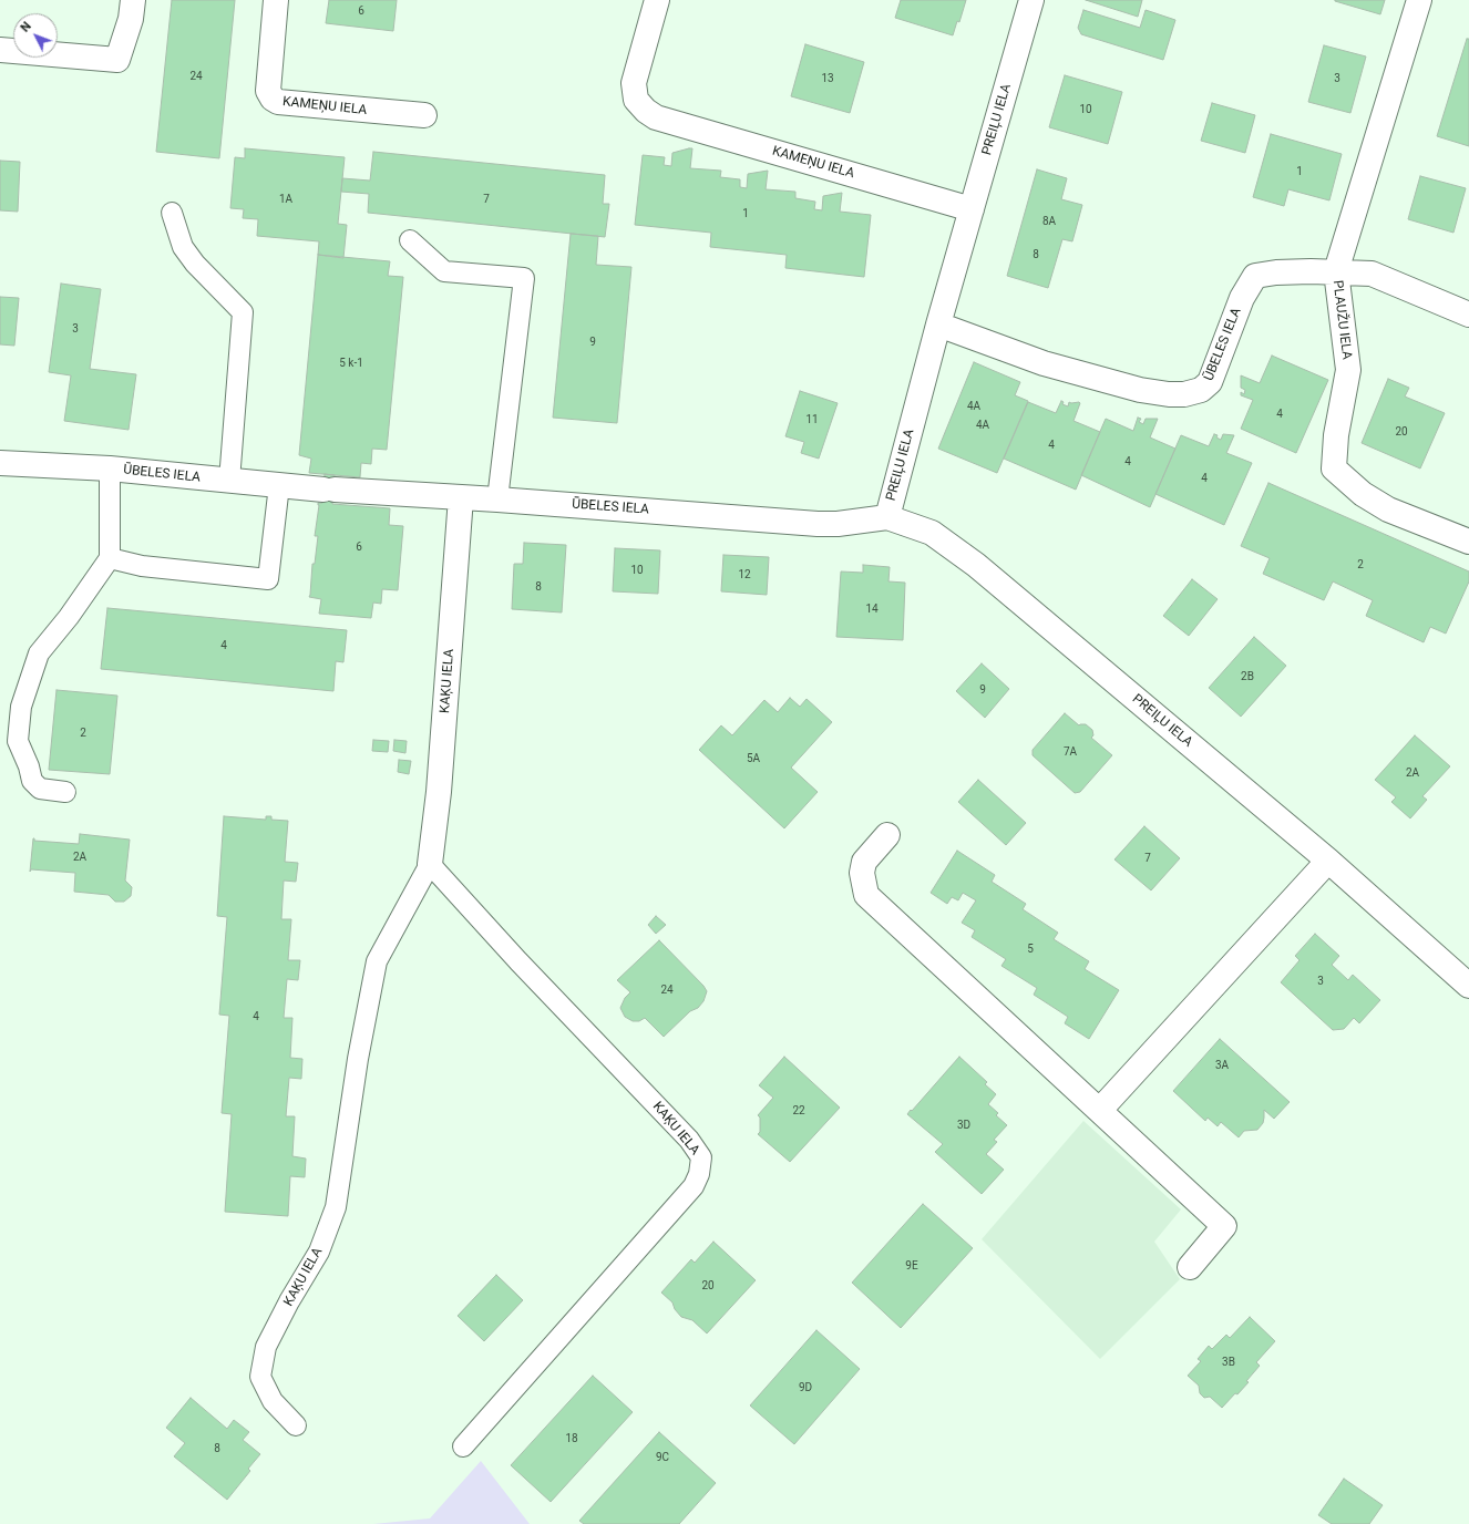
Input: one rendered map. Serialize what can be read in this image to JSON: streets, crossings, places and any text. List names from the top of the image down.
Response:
{
  "streets": {
    "street": [
      "KAMEŅU IELA",
      "PREIĻU IELA",
      "PLAUŽU IELA",
      "ŪBELES IELA",
      "KAĶU IELA"
    ]
  },
  "crossings": [
    ["KAMEŅU IELA", "PREIĻU IELA"],
    ["PREIĻU IELA", "ŪBELES IELA"],
    ["PLAUŽU IELA", "ŪBELES IELA"],
    ["ŪBELES IELA", "KAĶU IELA"]
  ],
  "house_numbers": [
    "6",
    "24",
    "13",
    "3",
    "10",
    "1",
    "1A",
    "7",
    "1",
    "8A",
    "8",
    "3",
    "9",
    "5 k-1",
    "4A",
    "4",
    "11",
    "4A",
    "20",
    "4",
    "4",
    "4",
    "6",
    "2",
    "10",
    "12",
    "8",
    "14",
    "4",
    "2B",
    "9",
    "2",
    "7A",
    "5A",
    "2A",
    "2A",
    "7",
    "5",
    "3",
    "24",
    "4",
    "3A",
    "22",
    "3D",
    "9E",
    "20",
    "3B",
    "9D",
    "18",
    "8",
    "9C"
  ],
  "north": "top left"
}
